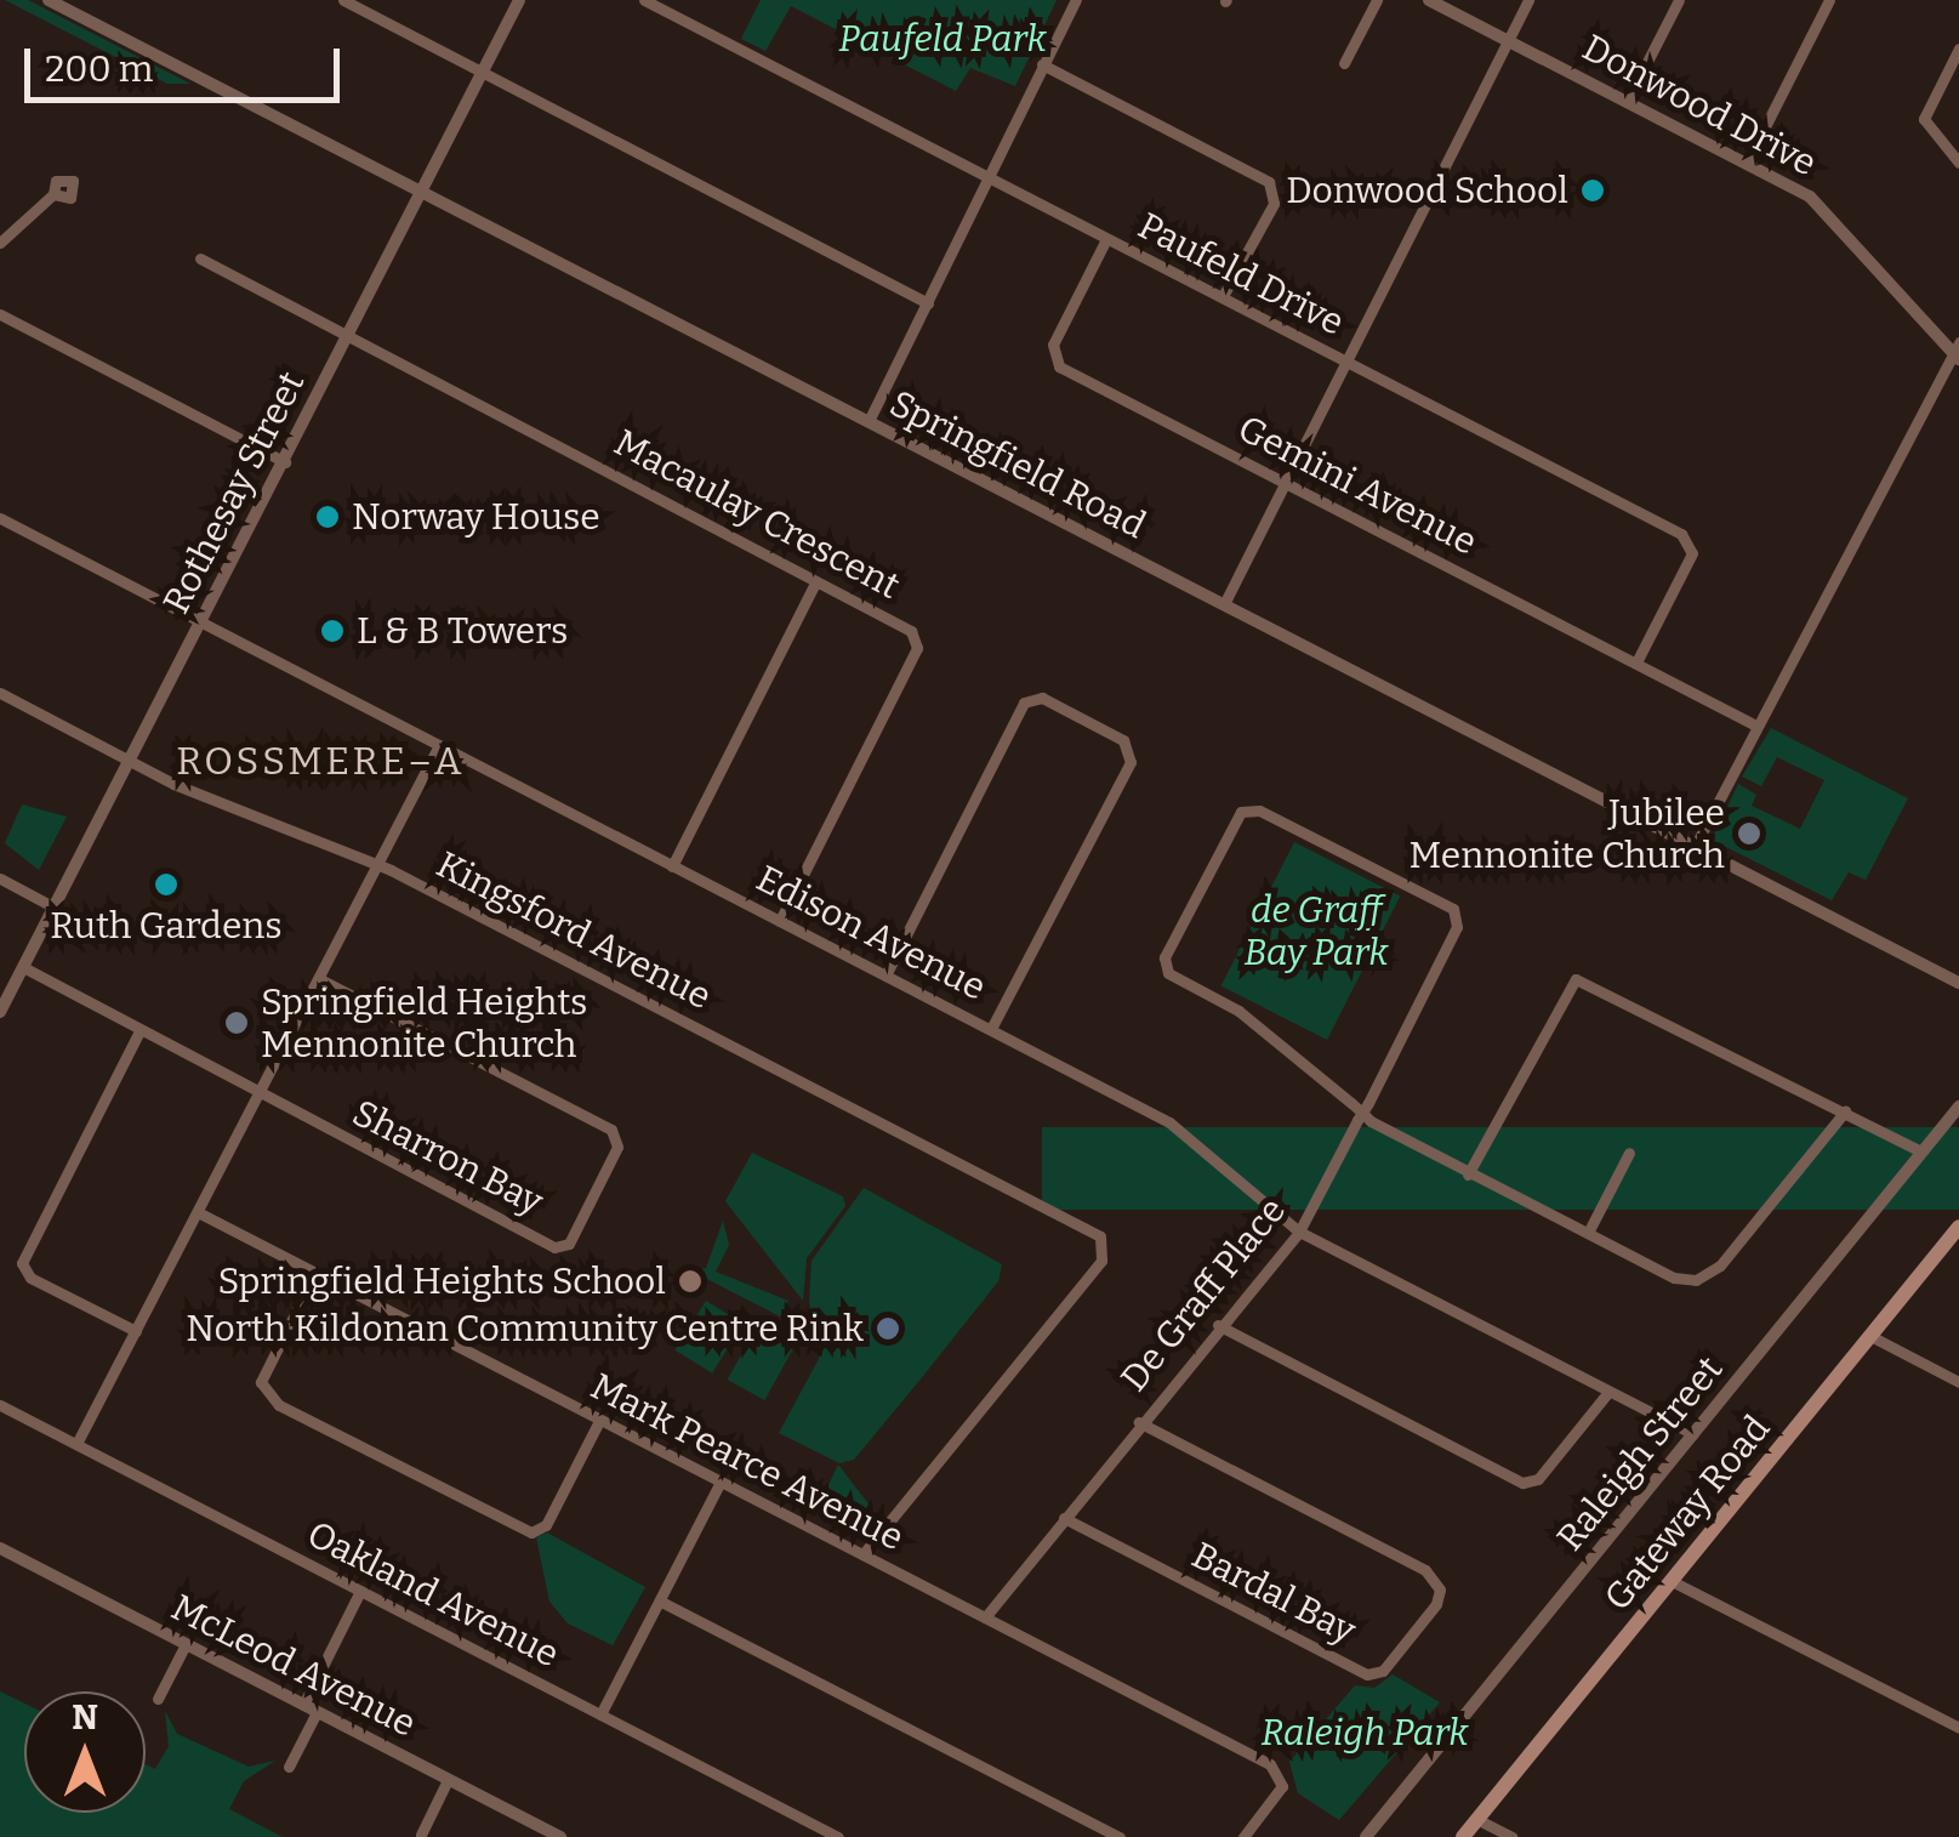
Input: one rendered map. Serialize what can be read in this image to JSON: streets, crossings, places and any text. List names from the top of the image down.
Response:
{
  "streets": {
    "main road": ["Gateway Road"],
    "street": [
      "Donwood Drive",
      "Paufeld Drive",
      "Springfield Road",
      "Gemini Avenue",
      "Rothesay Street",
      "Macaulay Crescent",
      "Kingsford Avenue",
      "Edison Avenue",
      "Sharron Bay",
      "De Graff Place",
      "Raleigh Street",
      "Mark Pearce Avenue",
      "Bardal Bay",
      "Oakland Avenue",
      "McLeod Avenue"
    ]
  },
  "crossings": [
    ["Paufeld Drive", "Gemini Avenue"],
    ["Springfield Road", "Rothesay Street"],
    ["Rothesay Street", "Macaulay Crescent"],
    ["Rothesay Street", "Kingsford Avenue"],
    ["Rothesay Street", "Edison Avenue"],
    ["Rothesay Street", "Sharron Bay"],
    ["Macaulay Crescent", "Edison Avenue"],
    ["Kingsford Avenue", "Mark Pearce Avenue"],
    ["Edison Avenue", "De Graff Place"],
    ["Edison Avenue", "Raleigh Street"],
    ["De Graff Place", "Mark Pearce Avenue"],
    ["De Graff Place", "Bardal Bay"]
  ],
  "districts": ["ROSSMERE–A"],
  "parks": ["Paufeld Park", "de Graff Bay Park", "Raleigh Park"],
  "places": [
    "Donwood School",
    "Norway House",
    "L & B Towers",
    "Jubilee Mennonite Church",
    "Ruth Gardens",
    "Springfield Heights Mennonite Church",
    "Springfield Heights School",
    "North Kildonan Community Centre Rink"
  ],
  "scale_bar": "200 m",
  "north": "top"
}
